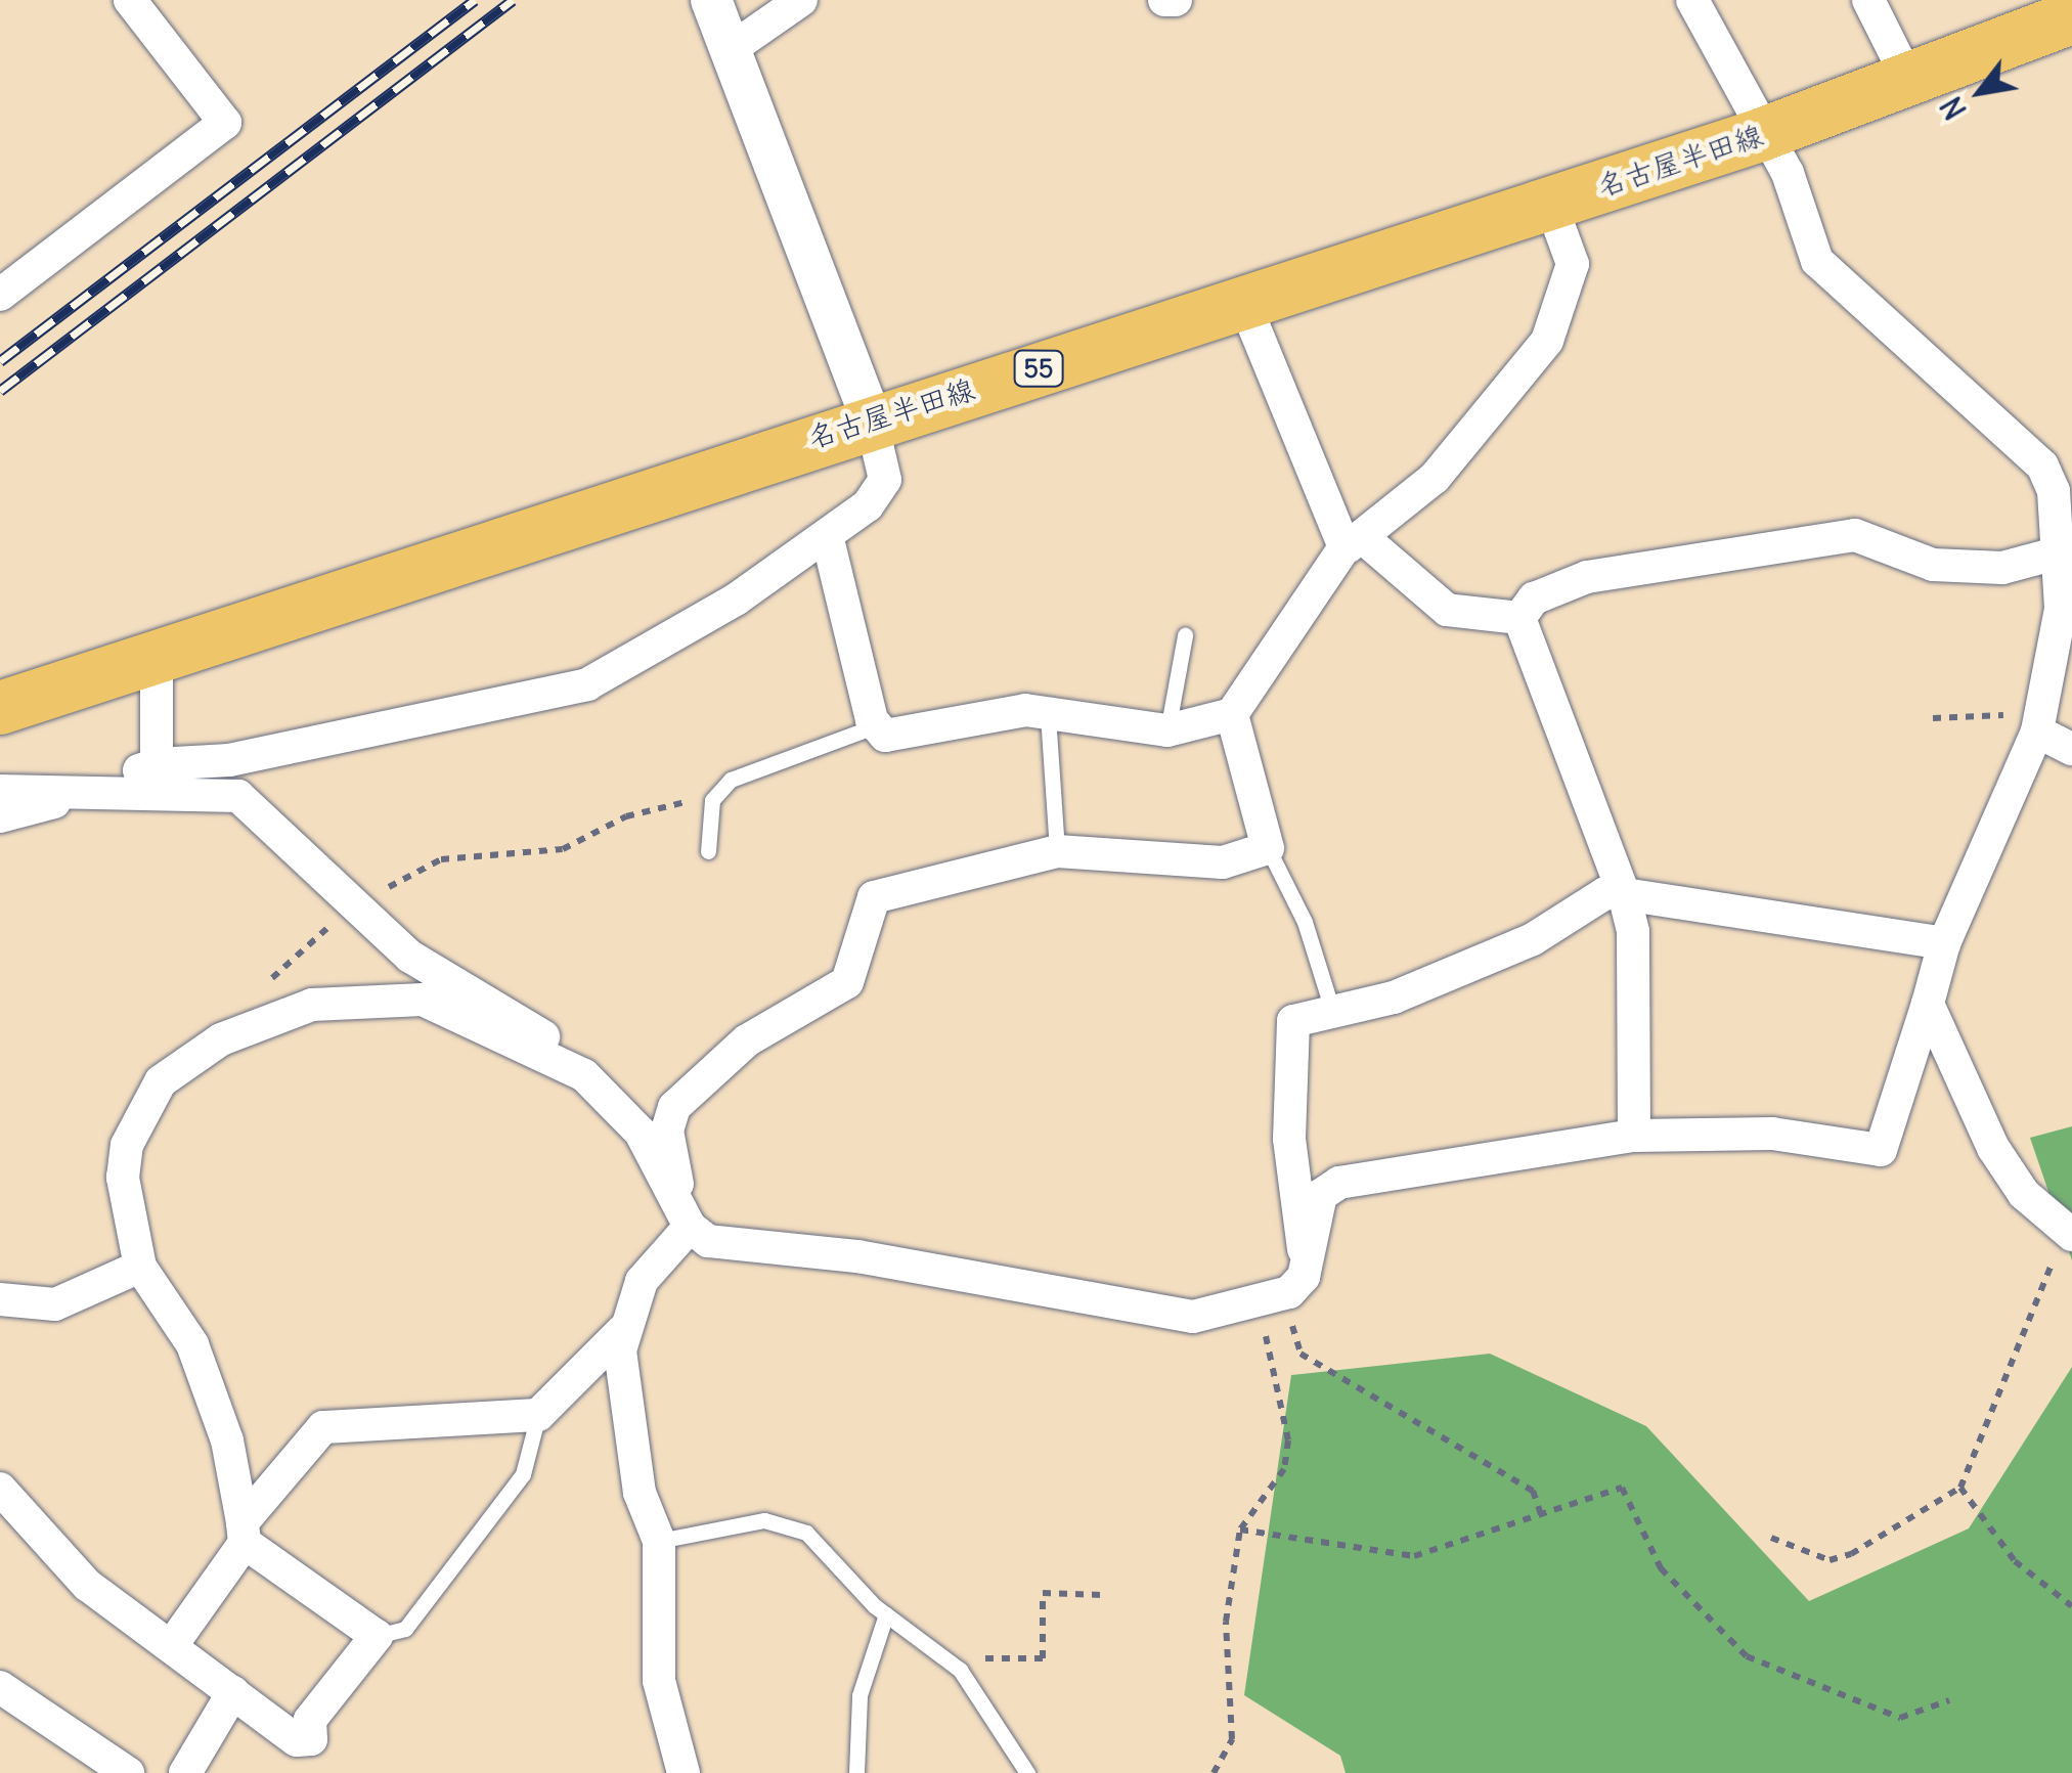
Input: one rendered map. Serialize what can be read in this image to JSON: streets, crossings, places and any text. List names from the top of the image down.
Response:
{
  "streets": {
    "main road": ["名古屋半田線", "55"]
  },
  "north": "bottom left"
}
